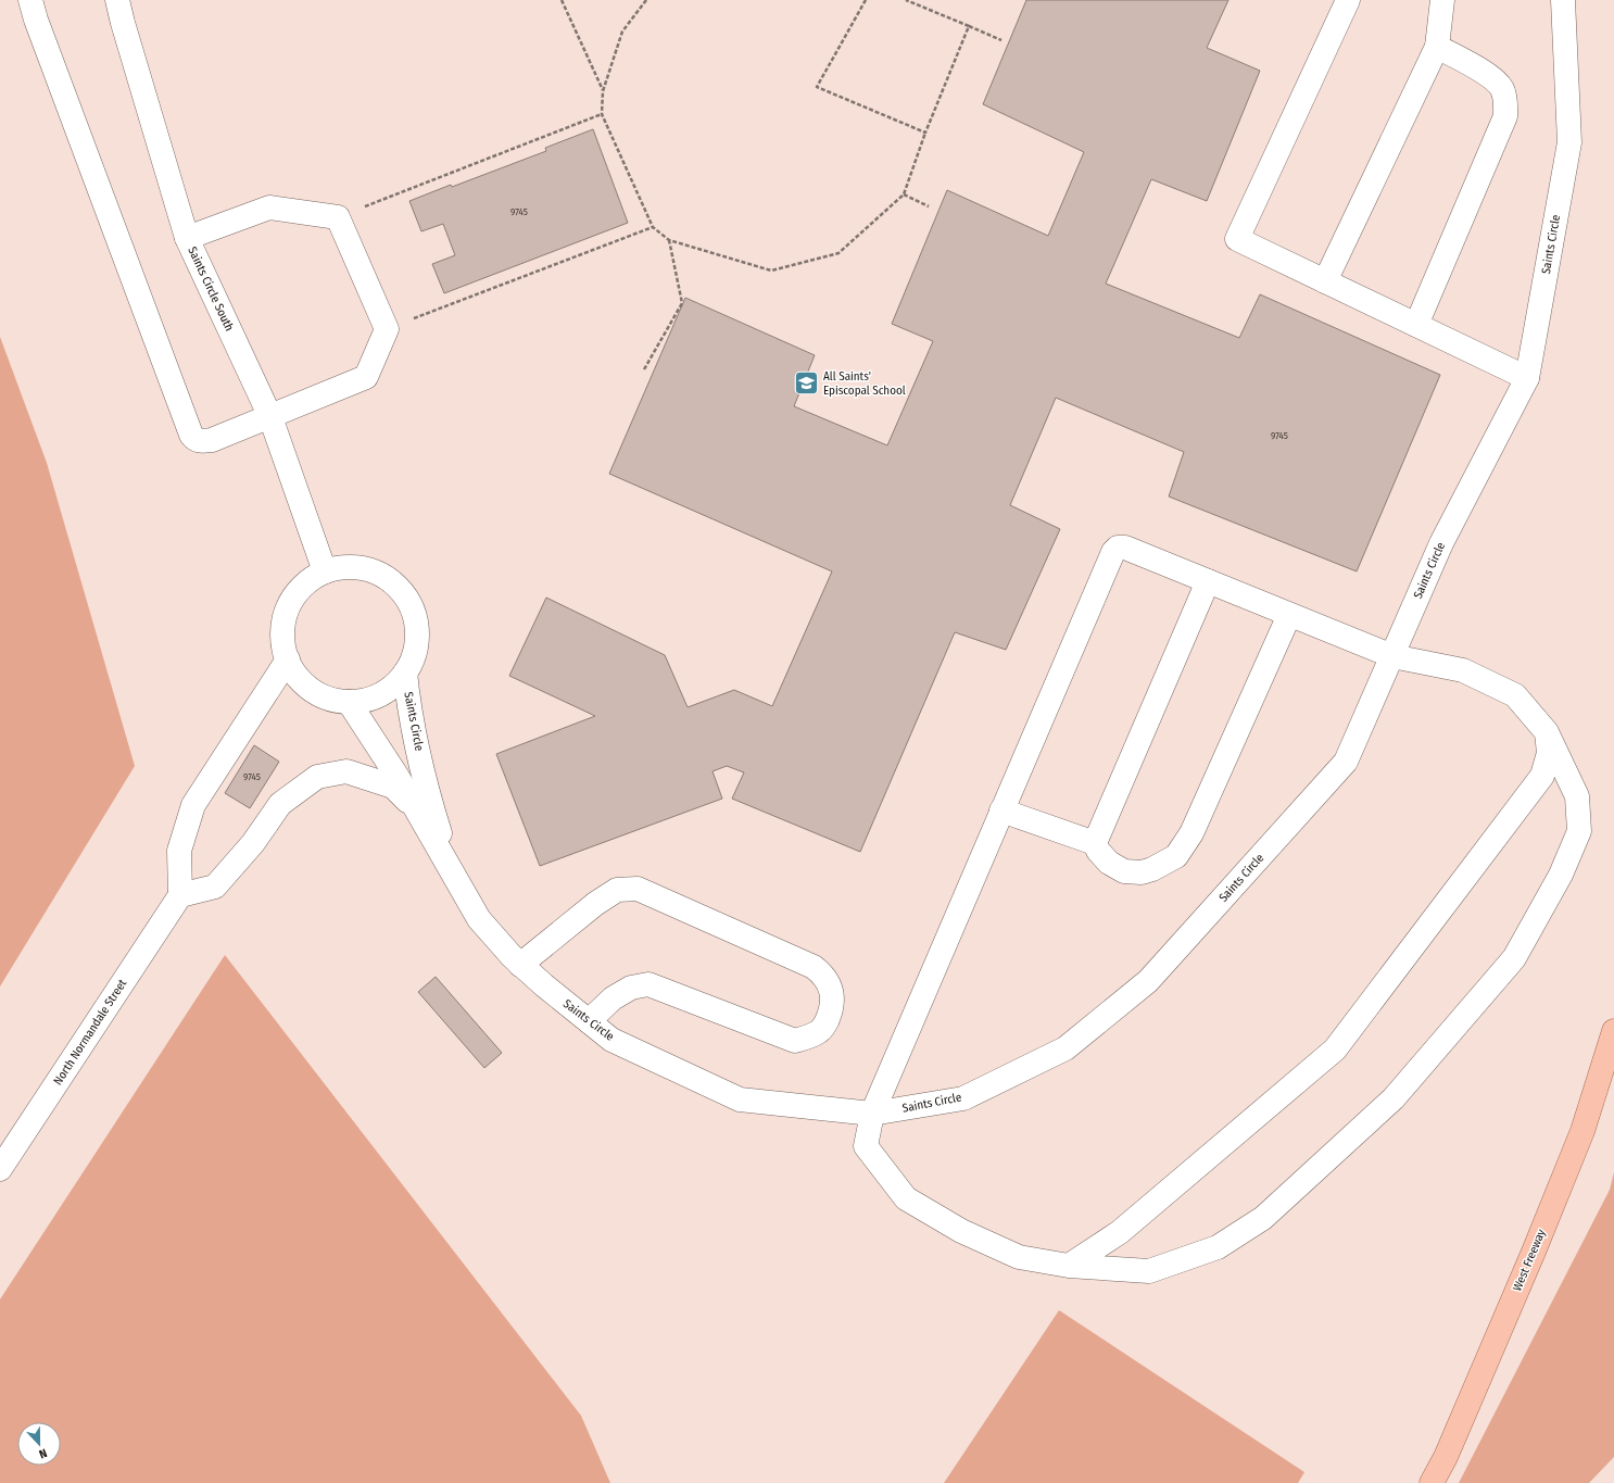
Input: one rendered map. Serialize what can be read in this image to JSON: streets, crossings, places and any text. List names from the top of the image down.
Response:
{
  "streets": {
    "main road": ["West Freeway"],
    "street": ["Saints Circle", "Saints Circle South", "North Normandale Street"]
  },
  "crossings": [
    ["Saints Circle", "Saints Circle South"]
  ],
  "places": {
    "school or university": ["All Saints' Episcopal School"]
  },
  "house_numbers": ["9745", "9745", "9745"],
  "north": "bottom"
}
